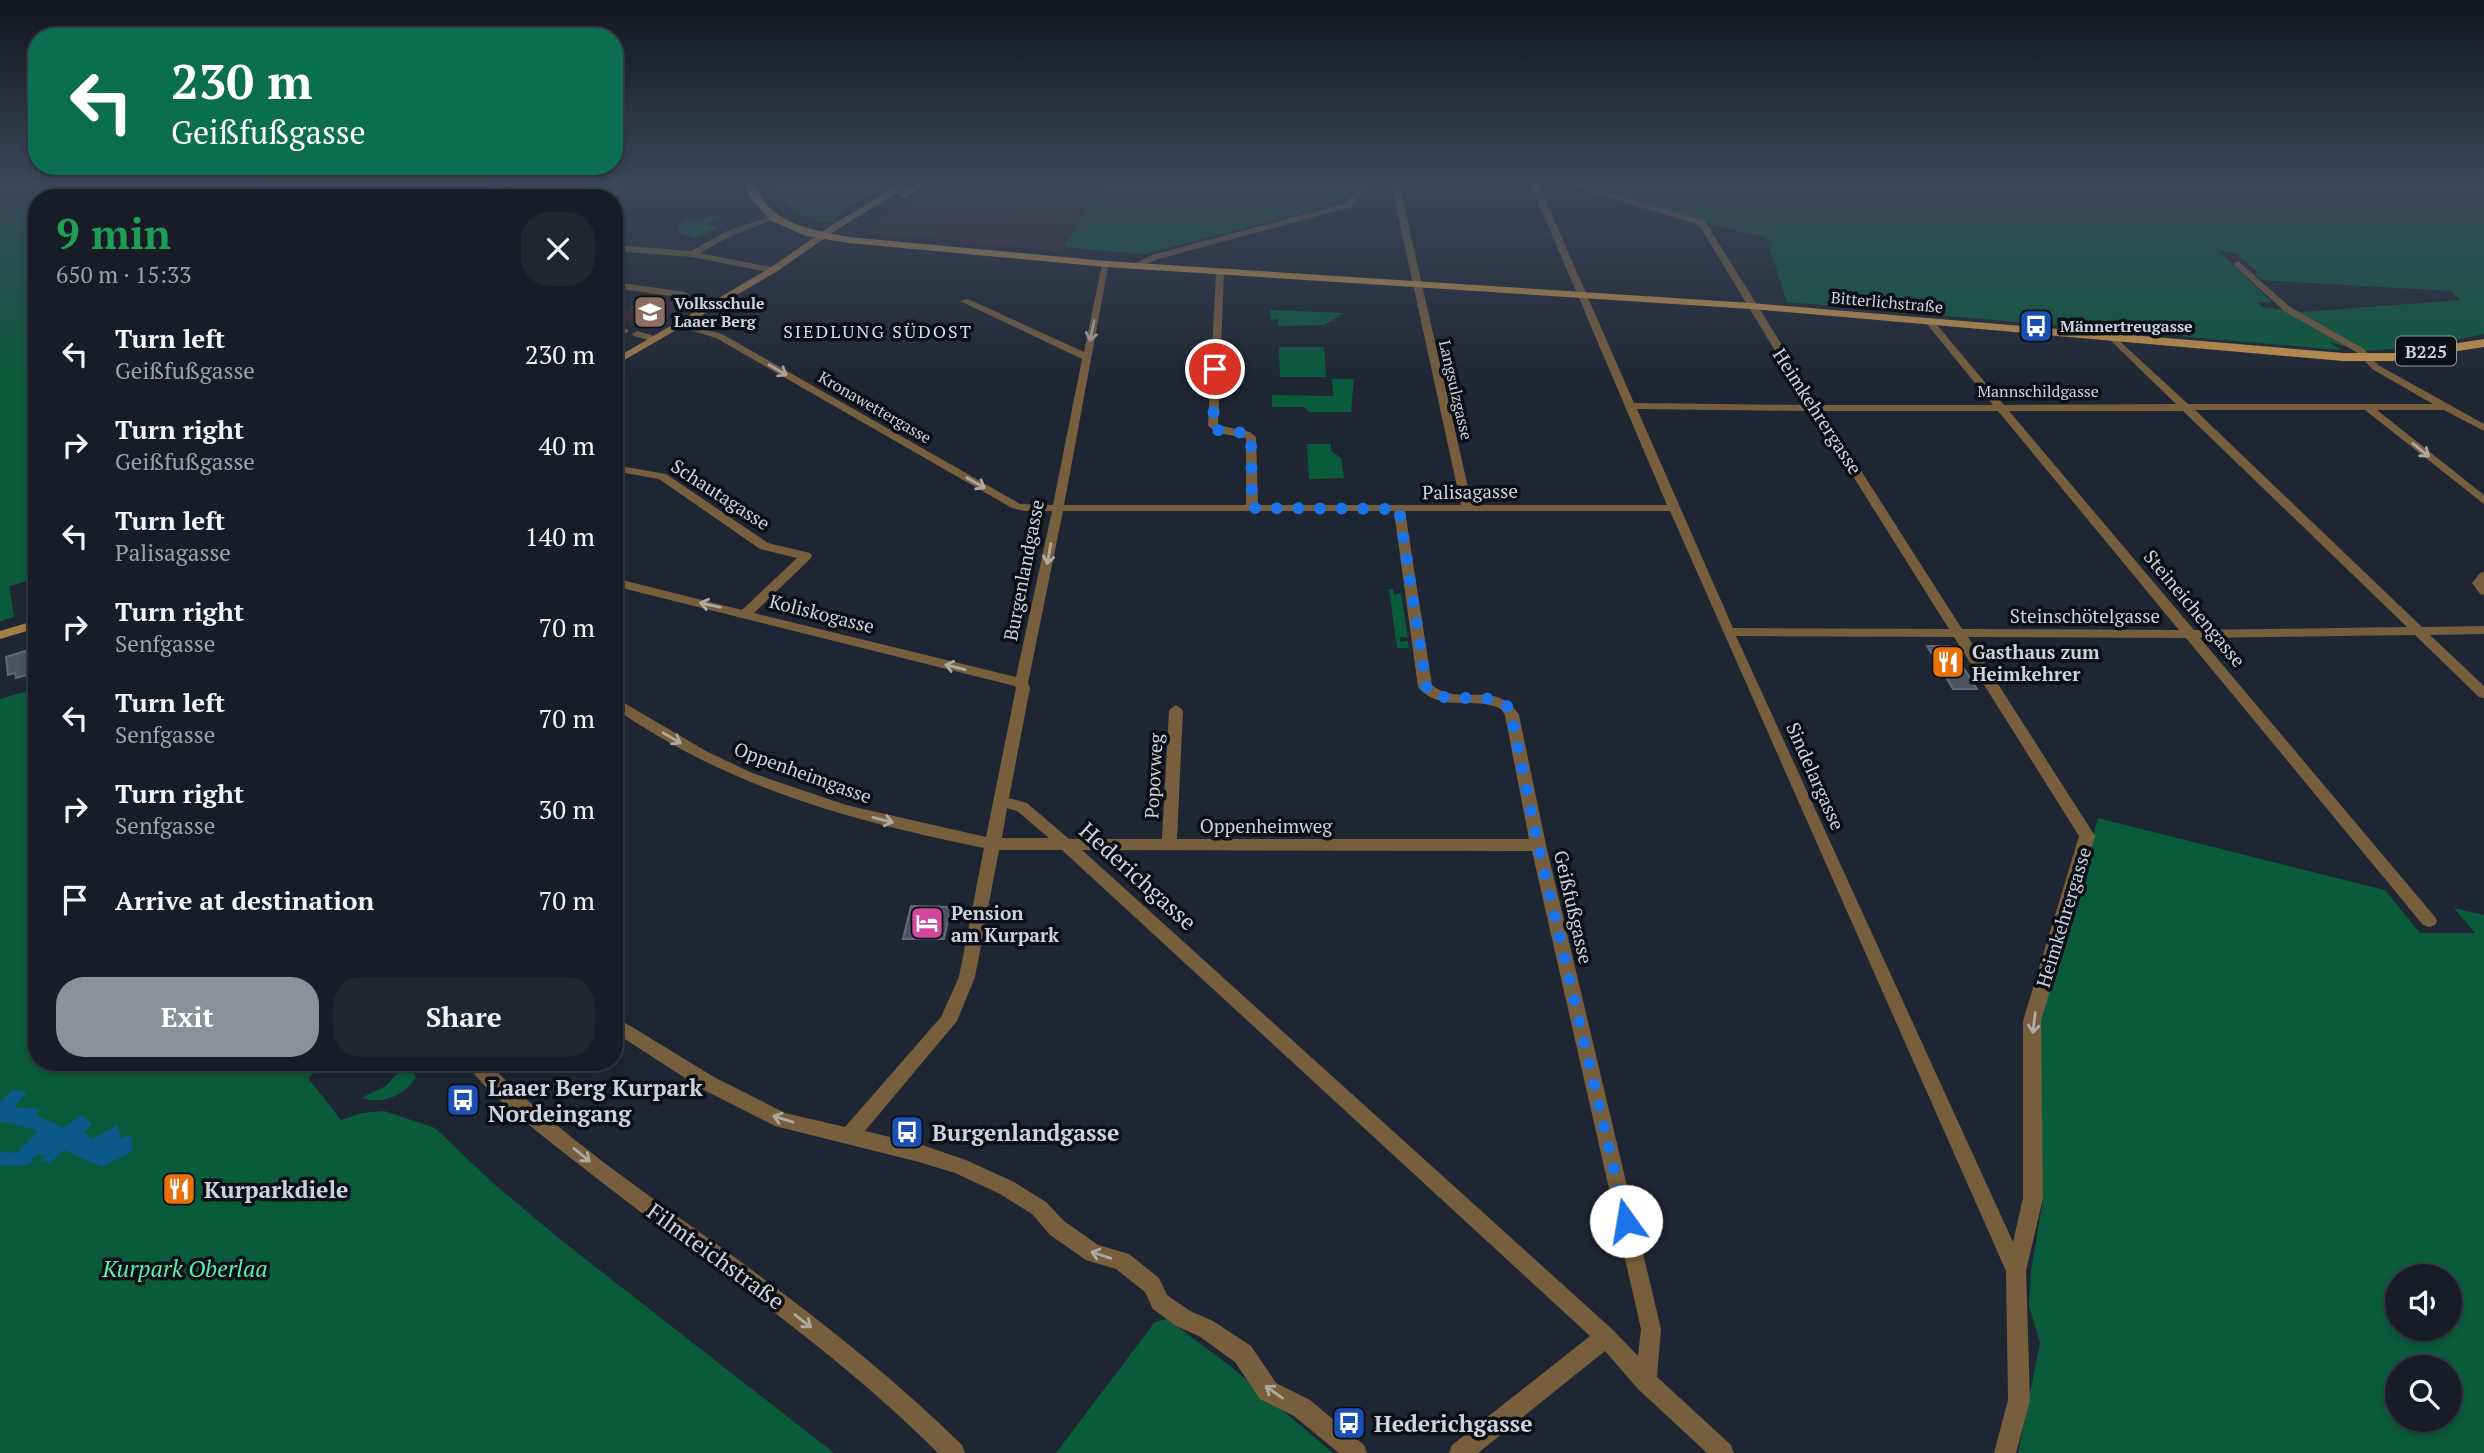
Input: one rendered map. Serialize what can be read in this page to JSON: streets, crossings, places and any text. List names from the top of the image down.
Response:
{
  "streets": {
    "main road": ["Bitterlichstraße", "B225"],
    "street": [
      "Langsulzgasse",
      "Mannschildgasse",
      "Kronawettergasse",
      "Heimkehrergasse",
      "Palisagasse",
      "Schautagasse",
      "Burgenlandgasse",
      "Steineichengasse",
      "Koliskogasse",
      "Steinschötelgasse",
      "Oppenheimgasse",
      "Popovweg",
      "Sindelargasse",
      "Oppenheimweg",
      "Hederichgasse",
      "Geißfußgasse",
      "Filmteichstraße"
    ]
  },
  "crossings": [
    ["Bitterlichstraße", "Langsulzgasse"],
    ["Bitterlichstraße", "Heimkehrergasse"],
    ["Bitterlichstraße", "Burgenlandgasse"],
    ["Bitterlichstraße", "Steineichengasse"],
    ["Bitterlichstraße", "Sindelargasse"],
    ["Langsulzgasse", "Palisagasse"],
    ["Mannschildgasse", "Heimkehrergasse"],
    ["Mannschildgasse", "Steineichengasse"],
    ["Mannschildgasse", "Sindelargasse"],
    ["Kronawettergasse", "Palisagasse"],
    ["Kronawettergasse", "Burgenlandgasse"],
    ["Heimkehrergasse", "Steinschötelgasse"],
    ["Heimkehrergasse", "Sindelargasse"],
    ["Palisagasse", "Burgenlandgasse"],
    ["Palisagasse", "Sindelargasse"],
    ["Palisagasse", "Geißfußgasse"],
    ["Schautagasse", "Koliskogasse"],
    ["Burgenlandgasse", "Koliskogasse"],
    ["Burgenlandgasse", "Oppenheimgasse"],
    ["Burgenlandgasse", "Oppenheimweg"],
    ["Burgenlandgasse", "Hederichgasse"],
    ["Steineichengasse", "Steinschötelgasse"],
    ["Steinschötelgasse", "Sindelargasse"],
    ["Oppenheimgasse", "Oppenheimweg"],
    ["Popovweg", "Oppenheimweg"],
    ["Oppenheimweg", "Hederichgasse"],
    ["Oppenheimweg", "Geißfußgasse"],
    ["Hederichgasse", "Geißfußgasse"]
  ],
  "one_way": [
    "Kronawettergasse",
    "Heimkehrergasse",
    "Koliskogasse",
    "Oppenheimgasse",
    "Filmteichstraße"
  ],
  "districts": ["SIEDLUNG SÜDOST"],
  "parks": ["Kurpark Oberlaa"],
  "places": {
    "school or university": ["Volksschule Laaer Berg"],
    "bus stop": [
      "Männertreugasse",
      "Laaer Berg Kurpark Nordeingang",
      "Burgenlandgasse",
      "Hederichgasse"
    ],
    "restaurant": ["Gasthaus zum Heimkehrer", "Kurparkdiele"],
    "hotel": ["Pension am Kurpark"]
  },
  "page": {
    "turn": ["230 m", "Geißfußgasse"],
    "heading": ["9 min", "650 m · 15:33"],
    "list": [
      {
        "name": "Turn left",
        "note": "Geißfußgasse",
        "value": "230 m"
      },
      {
        "name": "Turn right",
        "note": "Geißfußgasse",
        "value": "40 m"
      },
      {
        "name": "Turn left",
        "note": "Palisagasse",
        "value": "140 m"
      },
      {
        "name": "Turn right",
        "note": "Senfgasse",
        "value": "70 m"
      },
      {
        "name": "Turn left",
        "note": "Senfgasse",
        "value": "70 m"
      },
      {
        "name": "Turn right",
        "note": "Senfgasse",
        "value": "30 m"
      },
      {
        "name": "Arrive at destination",
        "value": "70 m"
      }
    ],
    "buttons": ["Exit", "Share"]
  }
}
